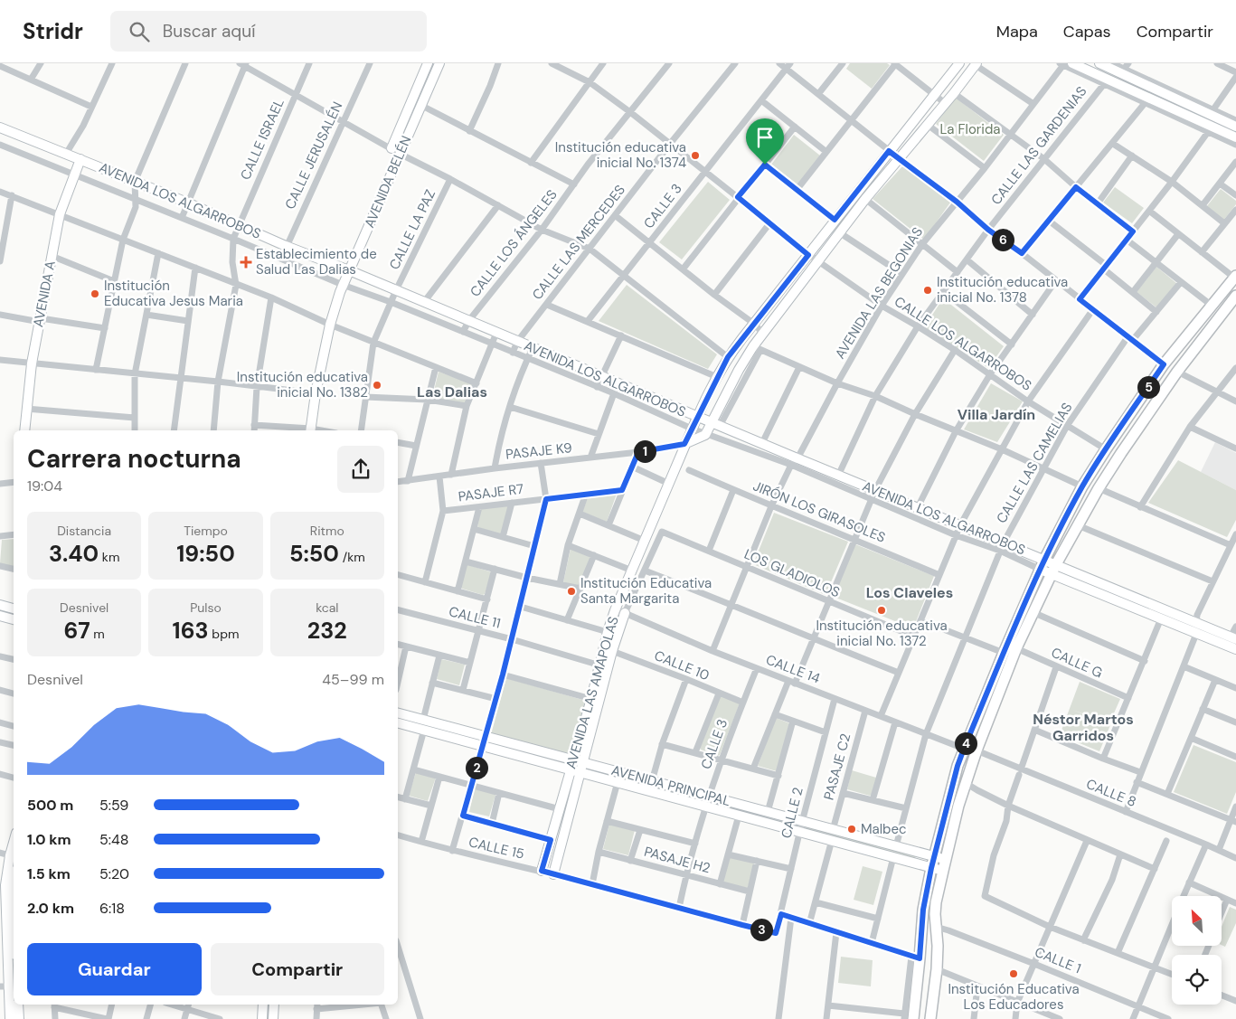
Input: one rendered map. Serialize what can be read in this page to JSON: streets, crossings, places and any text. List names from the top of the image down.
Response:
{
  "streets": {
    "street": [
      "CALLE ISRAEL",
      "CALLE LAS GARDENIAS",
      "CALLE JERUSALÉN",
      "AVENIDA BELÉN",
      "AVENIDA LOS ALGARROBOS",
      "CALLE 3",
      "CALLE LA PAZ",
      "CALLE LAS MERCEDES",
      "CALLE LOS ÁNGELES",
      "AVENIDA LAS BEGONIAS",
      "AVENIDA A",
      "CALLE LOS ALGARROBOS",
      "PASAJE K9",
      "CALLE LAS CAMELIAS",
      "PASAJE R7",
      "JIRÓN LOS GIRASOLES",
      "LOS GLADIOLOS",
      "CALLE 11",
      "CALLE G",
      "CALLE 10",
      "CALLE 14",
      "AVENIDA LAS AMAPOLAS",
      "PASAJE C2",
      "AVENIDA PRINCIPAL",
      "CALLE 8",
      "CALLE 2",
      "CALLE 15",
      "PASAJE H2",
      "CALLE 1"
    ]
  },
  "crossings": [
    ["CALLE ISRAEL", "AVENIDA LOS ALGARROBOS"],
    ["CALLE LAS GARDENIAS", "AVENIDA LOS ALGARROBOS"],
    ["CALLE LAS GARDENIAS", "CALLE LOS ALGARROBOS"],
    ["CALLE JERUSALÉN", "AVENIDA LOS ALGARROBOS"],
    ["AVENIDA BELÉN", "AVENIDA LOS ALGARROBOS"],
    ["AVENIDA LOS ALGARROBOS", "CALLE LA PAZ"],
    ["AVENIDA LOS ALGARROBOS", "CALLE LAS MERCEDES"],
    ["AVENIDA LOS ALGARROBOS", "CALLE LOS ÁNGELES"],
    ["AVENIDA LOS ALGARROBOS", "AVENIDA LAS BEGONIAS"],
    ["AVENIDA LOS ALGARROBOS", "AVENIDA A"],
    ["AVENIDA LOS ALGARROBOS", "CALLE LAS CAMELIAS"],
    ["AVENIDA LOS ALGARROBOS", "AVENIDA LAS AMAPOLAS"],
    ["CALLE 3", "CALLE LOS ALGARROBOS"],
    ["CALLE 3", "CALLE 10"],
    ["CALLE 3", "CALLE 14"],
    ["CALLE 3", "AVENIDA PRINCIPAL"],
    ["CALLE 3", "CALLE 15"],
    ["CALLE 3", "PASAJE H2"],
    ["CALLE LAS MERCEDES", "CALLE LOS ALGARROBOS"],
    ["CALLE LOS ÁNGELES", "CALLE LOS ALGARROBOS"],
    ["AVENIDA LAS BEGONIAS", "CALLE LOS ALGARROBOS"],
    ["CALLE LOS ALGARROBOS", "CALLE LAS CAMELIAS"],
    ["CALLE LOS ALGARROBOS", "AVENIDA LAS AMAPOLAS"],
    ["PASAJE K9", "AVENIDA LAS AMAPOLAS"],
    ["CALLE LAS CAMELIAS", "CALLE 14"],
    ["CALLE 11", "AVENIDA LAS AMAPOLAS"],
    ["CALLE 10", "AVENIDA LAS AMAPOLAS"],
    ["CALLE 14", "AVENIDA LAS AMAPOLAS"],
    ["CALLE 14", "PASAJE C2"],
    ["CALLE 14", "CALLE 2"],
    ["AVENIDA LAS AMAPOLAS", "AVENIDA PRINCIPAL"],
    ["AVENIDA LAS AMAPOLAS", "CALLE 15"],
    ["PASAJE C2", "AVENIDA PRINCIPAL"],
    ["AVENIDA PRINCIPAL", "CALLE 2"],
    ["CALLE 2", "CALLE 15"]
  ],
  "districts": [
    "Las Dalias",
    "Villa Jardín",
    "Los Claveles",
    "Néstor Martos Garridos"
  ],
  "parks": ["La Florida"],
  "places": {
    "other": [
      "Institución educativa inicial No. 1374",
      "Institución educativa inicial No. 1378",
      "Institución Educativa Jesus Maria",
      "Institución educativa inicial No. 1382",
      "Institución Educativa Santa Margarita",
      "Institución educativa inicial No. 1372",
      "Malbec",
      "Institución Educativa Los Educadores"
    ],
    "health": ["Establecimiento de Salud Las Dalias"]
  },
  "north": "top left",
  "page": {
    "header": "Stridr",
    "search": "Buscar aquí",
    "nav": ["Mapa", "Capas", "Compartir"],
    "pins": [
      "6",
      "5",
      "1",
      "4",
      "2",
      "3"
    ],
    "heading": ["Carrera nocturna", "19:04"],
    "stats": [
      ["Distancia", "3.40 km"],
      ["Tiempo", "19:50"],
      ["Ritmo", "5:50 /km"],
      ["Desnivel", "67 m"],
      ["Pulso", "163 bpm"],
      ["kcal", "232"]
    ],
    "chart": ["Desnivel", "45–99 m"],
    "list": [
      {
        "name": "500 m",
        "note": "5:59"
      },
      {
        "name": "1.0 km",
        "note": "5:48"
      },
      {
        "name": "1.5 km",
        "note": "5:20"
      },
      {
        "name": "2.0 km",
        "note": "6:18"
      }
    ],
    "buttons": ["Guardar", "Compartir"]
  }
}
